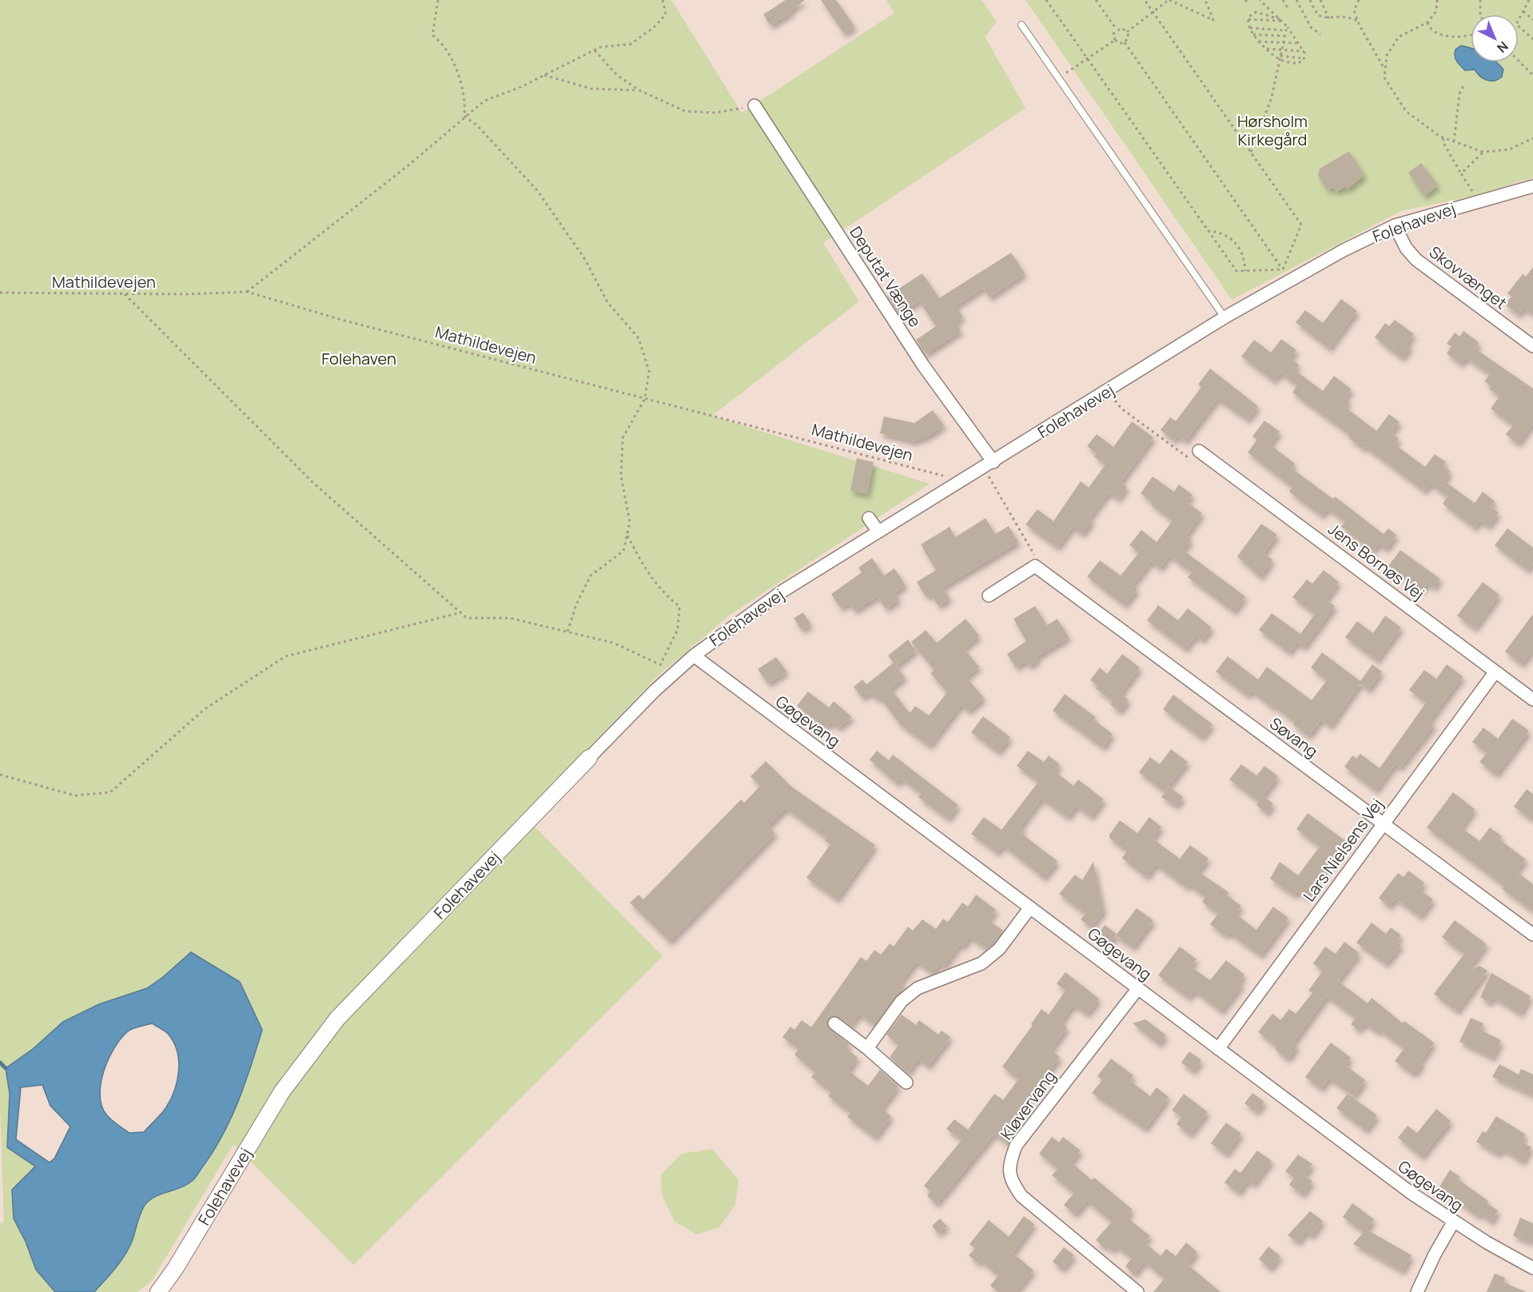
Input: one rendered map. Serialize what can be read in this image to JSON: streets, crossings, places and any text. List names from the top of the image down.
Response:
{
  "streets": {
    "street": [
      "Folehavevej",
      "Deputat Vænge",
      "Skovvænget",
      "Jens Bornøs Vej",
      "Gøgevang",
      "Søvang",
      "Lars Nielsens Vej",
      "Kløvervang"
    ],
    "path": ["Mathildevejen"]
  },
  "crossings": [
    ["Folehavevej", "Deputat Vænge"],
    ["Folehavevej", "Skovvænget"],
    ["Folehavevej", "Mathildevejen"],
    ["Folehavevej", "Gøgevang"],
    ["Jens Bornøs Vej", "Lars Nielsens Vej"],
    ["Gøgevang", "Lars Nielsens Vej"],
    ["Gøgevang", "Kløvervang"],
    ["Søvang", "Lars Nielsens Vej"]
  ],
  "parks": ["Hørsholm Kirkegård", "Folehaven"],
  "north": "bottom right"
}
